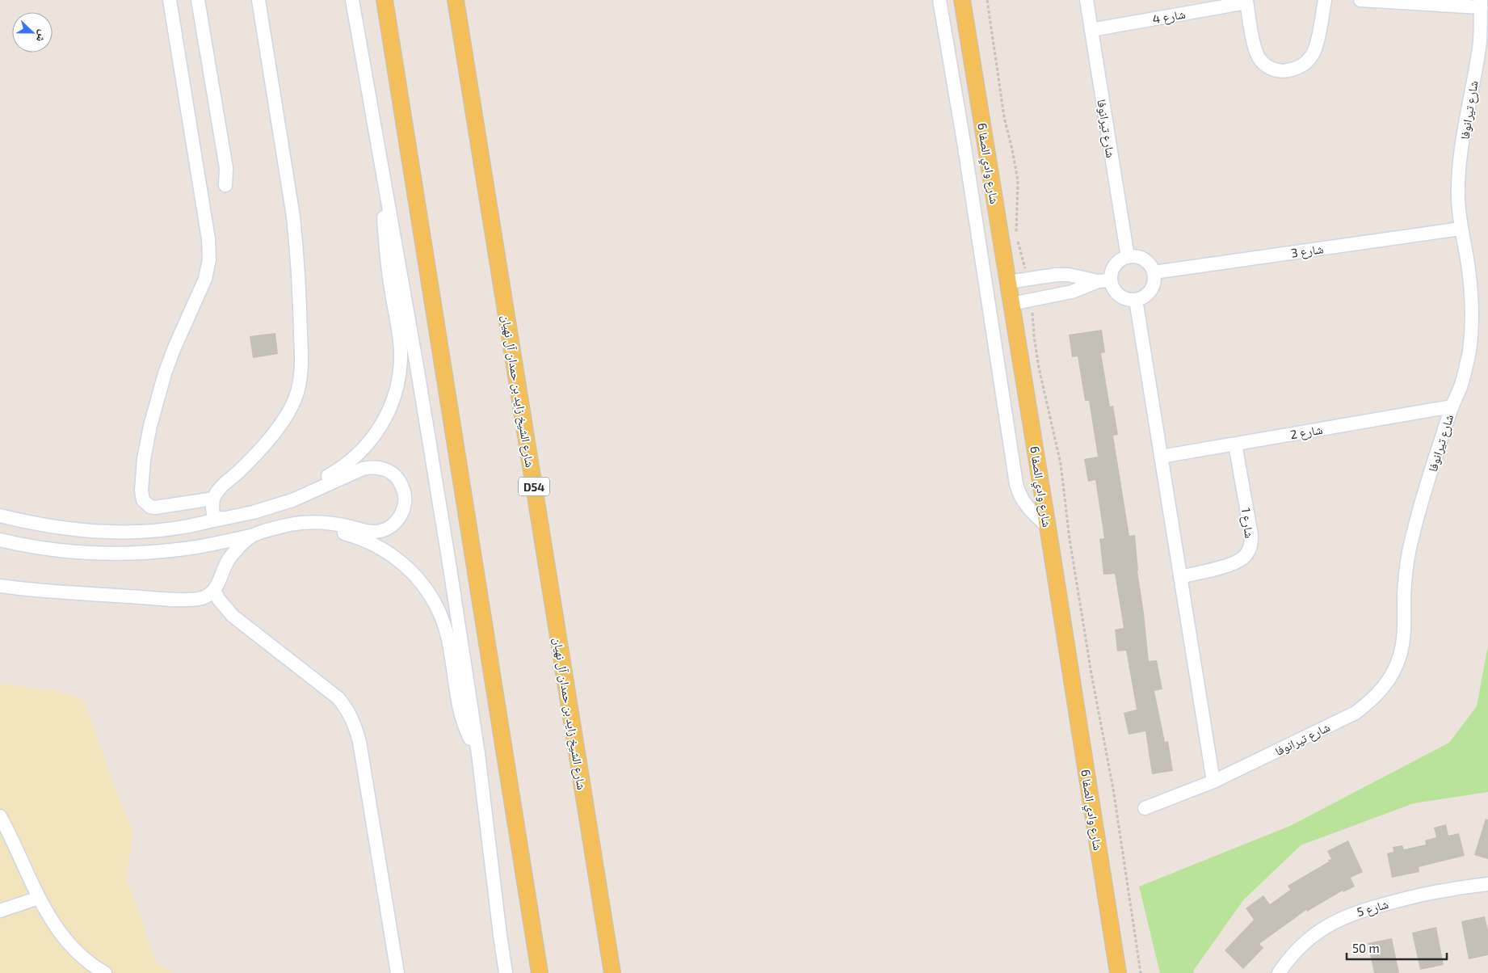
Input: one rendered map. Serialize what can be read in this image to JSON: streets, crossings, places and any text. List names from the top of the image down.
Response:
{
  "streets": {
    "main road": ["شارع وادي الصفا 6", "شارع الشيخ زايد بن حمدان آل نهيان", "D54"],
    "street": [
      "شارع 4",
      "شارع تيرانوفا",
      "شارع 3",
      "شارع 2",
      "شارع 1",
      "شارع 5"
    ]
  },
  "crossings": [
    ["شارع 4", "شارع تيرانوفا"],
    ["شارع تيرانوفا", "شارع 3"],
    ["شارع تيرانوفا", "شارع 2"],
    ["شارع 2", "شارع 1"]
  ],
  "scale_bar": "50 m",
  "north": "right"
}
